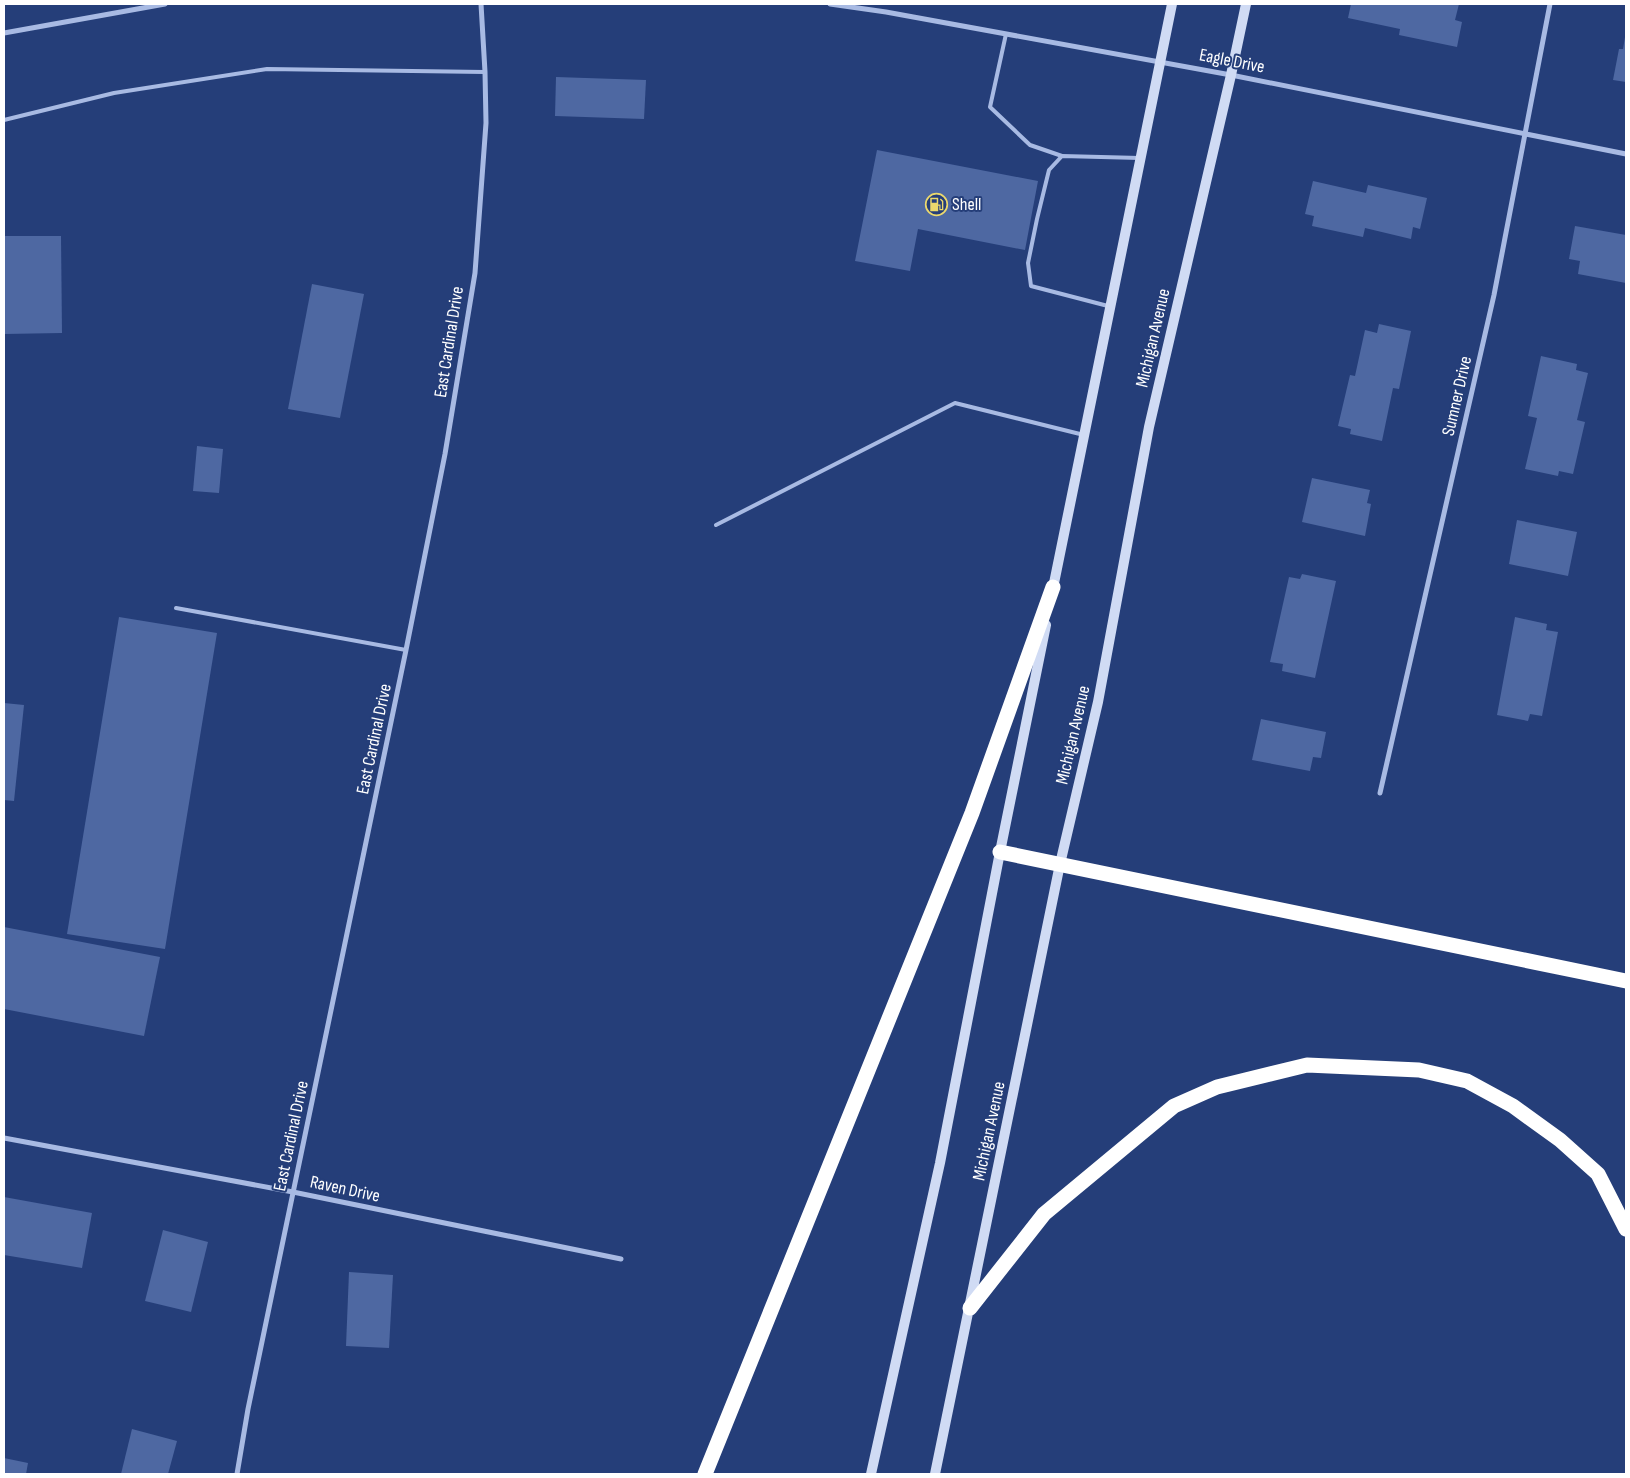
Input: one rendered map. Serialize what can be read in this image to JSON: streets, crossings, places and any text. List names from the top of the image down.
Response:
{
  "streets": {
    "main road": ["Michigan Avenue"],
    "street": [
      "Eagle Drive",
      "East Cardinal Drive",
      "Sumner Drive",
      "Raven Drive"
    ]
  },
  "crossings": [
    ["Eagle Drive", "Michigan Avenue"],
    ["Eagle Drive", "Sumner Drive"],
    ["East Cardinal Drive", "Raven Drive"]
  ],
  "places": {
    "fuel station": ["Shell"]
  }
}
